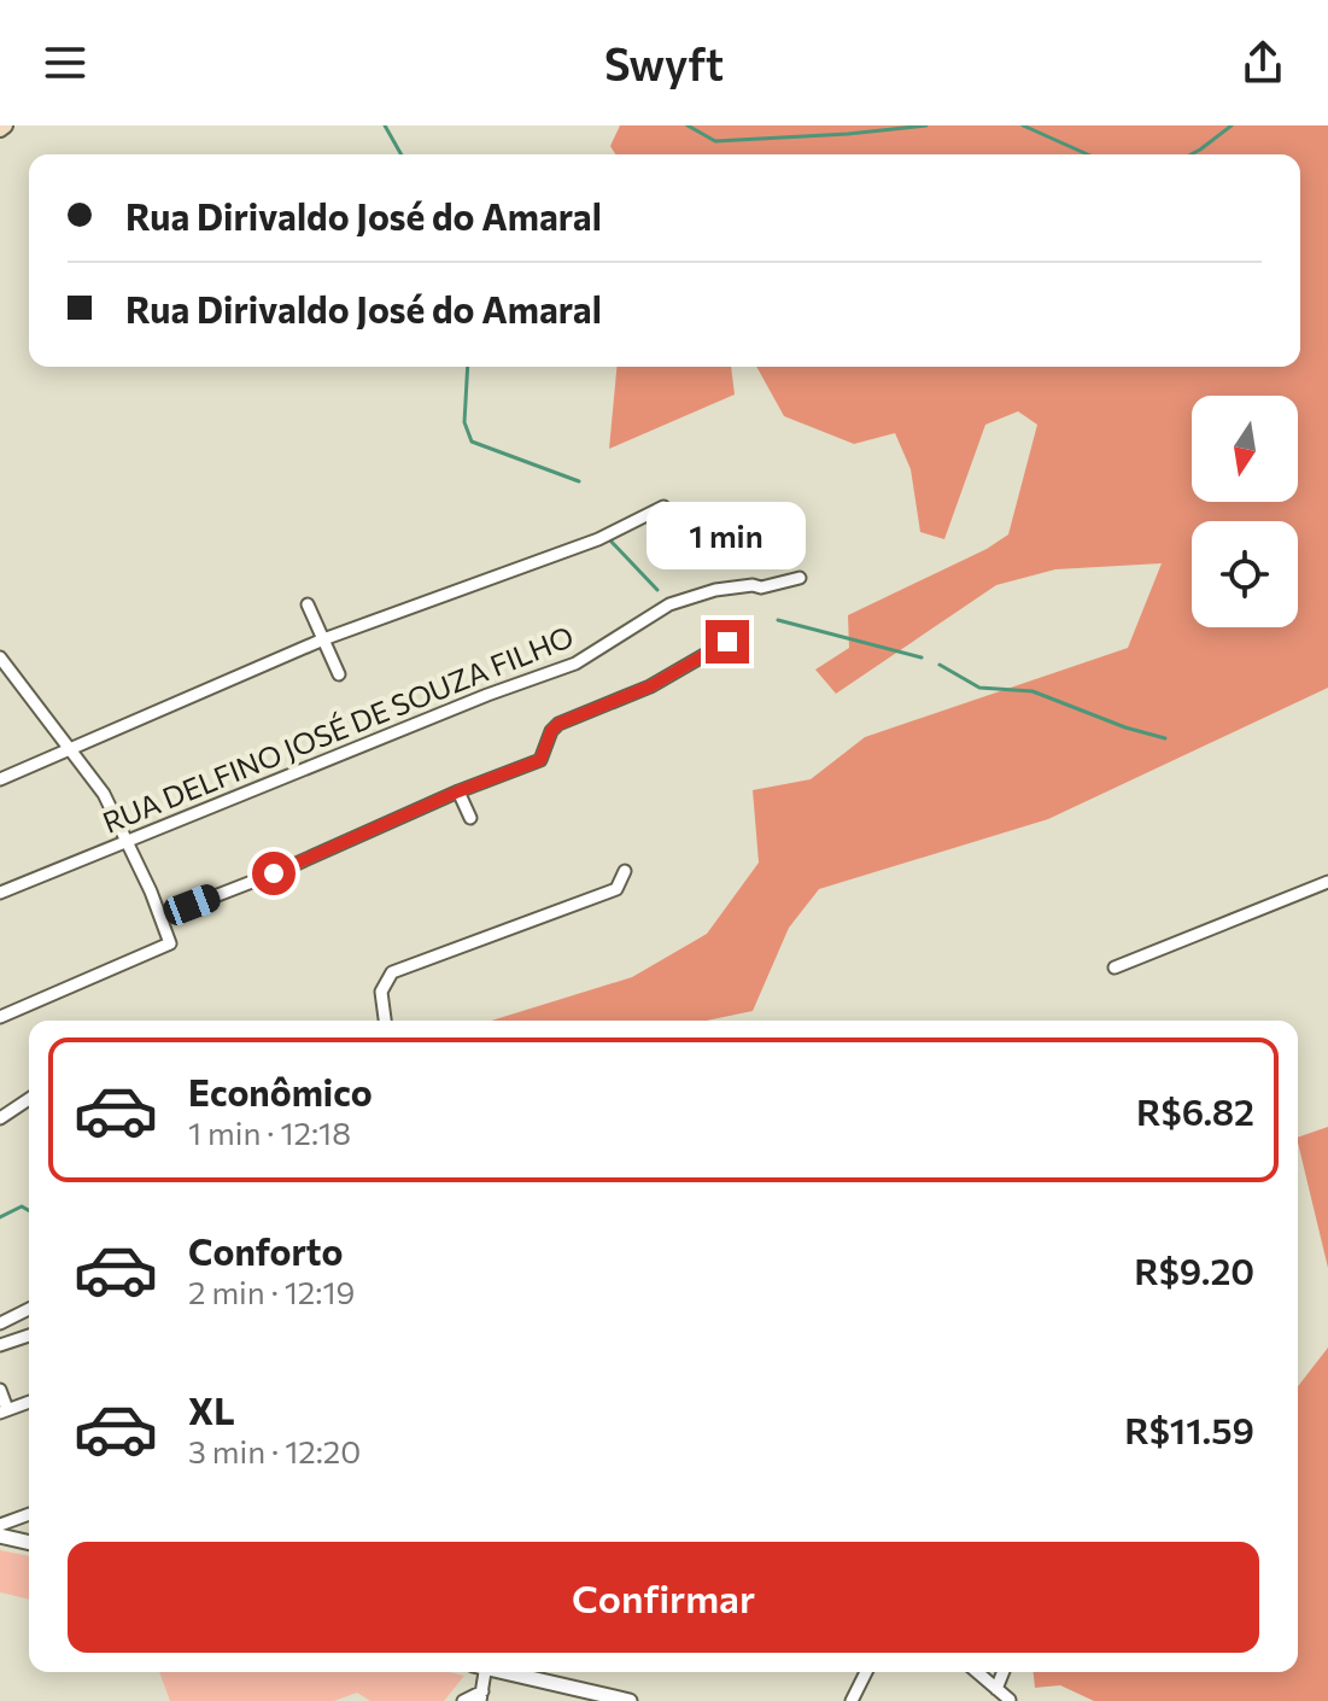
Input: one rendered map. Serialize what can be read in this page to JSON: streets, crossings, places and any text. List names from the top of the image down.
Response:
{
  "streets": {
    "street": ["RUA DELFINO JOSÉ DE SOUZA FILHO"]
  },
  "north": "bottom",
  "page": {
    "header": "Swyft",
    "banner": ["Rua Dirivaldo José do Amaral", "Rua Dirivaldo José do Amaral"],
    "bubble": "1 min",
    "list": [
      {
        "name": "Econômico",
        "note": "1 min · 12:18",
        "value": "R$6.82"
      },
      {
        "name": "Conforto",
        "note": "2 min · 12:19",
        "value": "R$9.20"
      },
      {
        "name": "XL",
        "note": "3 min · 12:20",
        "value": "R$11.59"
      }
    ],
    "buttons": "Confirmar"
  }
}
